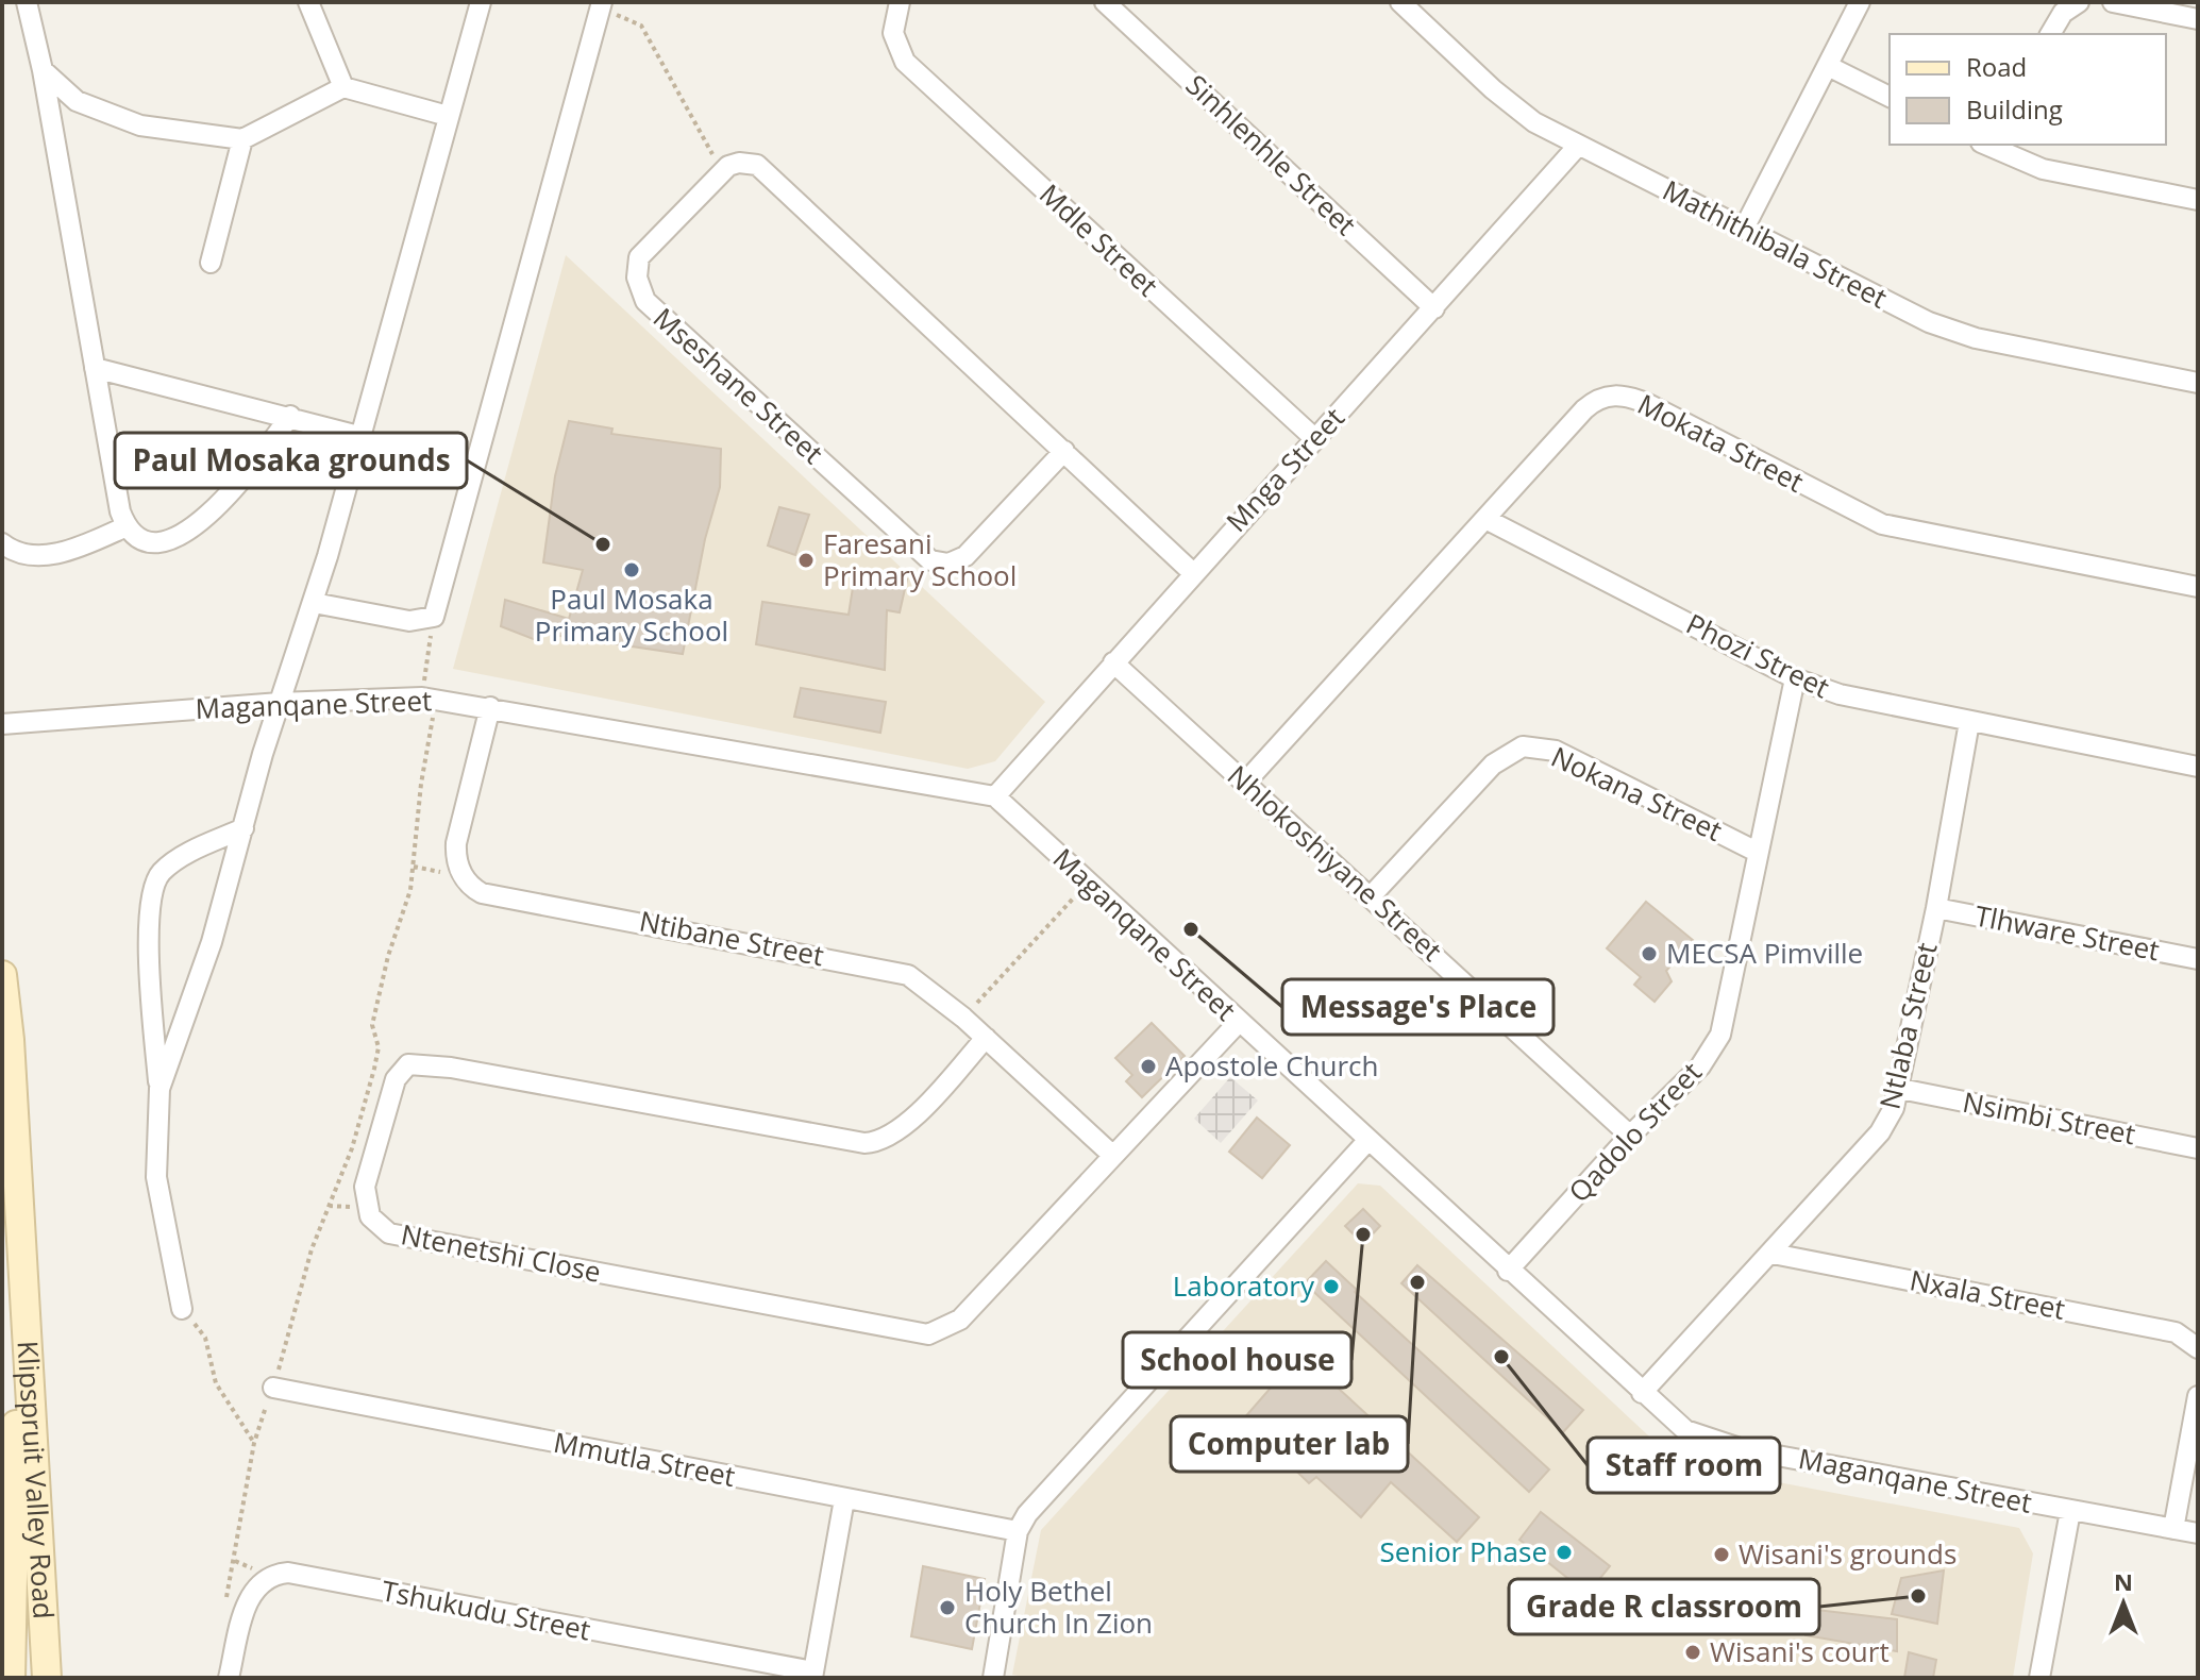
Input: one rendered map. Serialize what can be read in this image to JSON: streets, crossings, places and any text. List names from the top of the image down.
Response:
{
  "streets": {
    "street": [
      "Sinhlenhle Street",
      "Mdle Street",
      "Mathithibala Street",
      "Mseshane Street",
      "Mokata Street",
      "Mnga Street",
      "Phozi Street",
      "Maganqane Street",
      "Nokana Street",
      "Nhlokoshiyane Street",
      "Tlhware Street",
      "Ntibane Street",
      "Ntlaba Street",
      "Nsimbi Street",
      "Qadolo Street",
      "Ntenetshi Close",
      "Nxala Street",
      "Mmutla Street",
      "Klipspruit Valley Road",
      "Tshukudu Street"
    ]
  },
  "crossings": [
    ["Sinhlenhle Street", "Mnga Street"],
    ["Mdle Street", "Mnga Street"],
    ["Mathithibala Street", "Mnga Street"],
    ["Mokata Street", "Phozi Street"],
    ["Mokata Street", "Nhlokoshiyane Street"],
    ["Mnga Street", "Maganqane Street"],
    ["Mnga Street", "Nhlokoshiyane Street"],
    ["Phozi Street", "Ntlaba Street"],
    ["Phozi Street", "Qadolo Street"],
    ["Maganqane Street", "Ntibane Street"],
    ["Maganqane Street", "Ntlaba Street"],
    ["Maganqane Street", "Qadolo Street"],
    ["Maganqane Street", "Ntenetshi Close"],
    ["Nokana Street", "Nhlokoshiyane Street"],
    ["Nokana Street", "Qadolo Street"],
    ["Nhlokoshiyane Street", "Qadolo Street"],
    ["Tlhware Street", "Ntlaba Street"],
    ["Ntibane Street", "Ntenetshi Close"],
    ["Ntlaba Street", "Nsimbi Street"],
    ["Ntlaba Street", "Nxala Street"]
  ],
  "places": [
    "Paul Mosaka grounds",
    "Faresani Primary School",
    "Paul Mosaka Primary School",
    "Message's Place",
    "MECSA Pimville",
    "Apostole Church",
    "School house",
    "Computer lab",
    "Laboratory",
    "Staff room",
    "Senior Phase",
    "Wisani's grounds",
    "Grade R classroom",
    "Holy Bethel Church In Zion",
    "Wisani's court"
  ],
  "legend": ["Road", "Building"],
  "north": "top"
}
